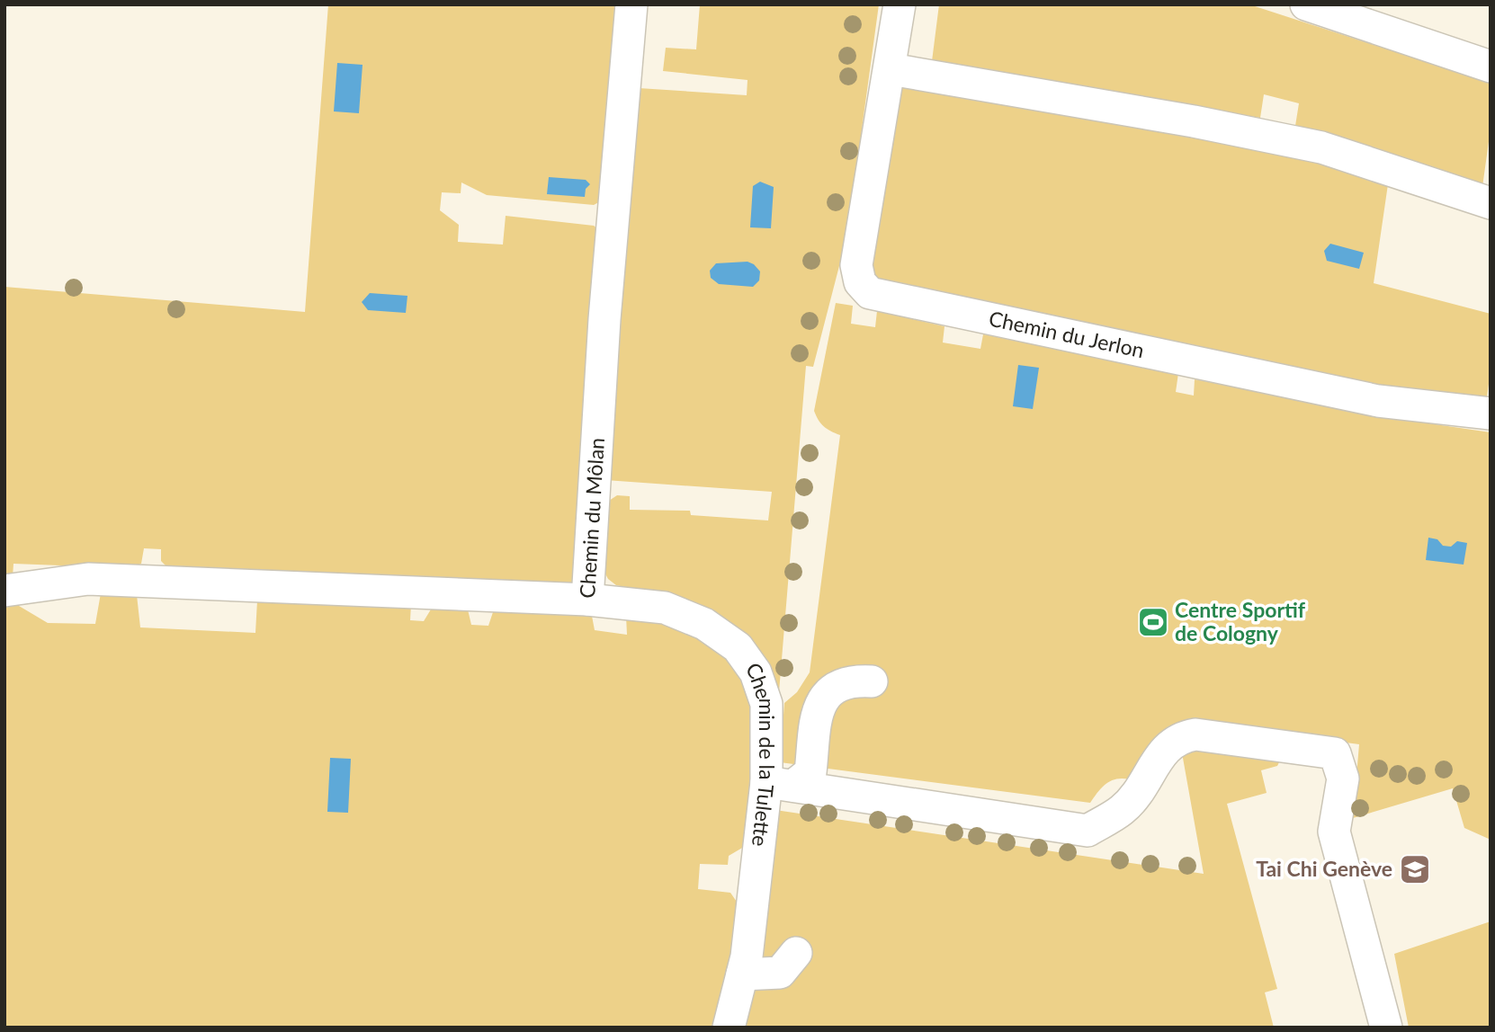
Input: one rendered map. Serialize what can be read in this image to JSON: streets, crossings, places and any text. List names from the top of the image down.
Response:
{
  "streets": {
    "street": ["Chemin du Jerlon", "Chemin du Môlan", "Chemin de la Tulette"]
  },
  "crossings": [
    ["Chemin du Môlan", "Chemin de la Tulette"]
  ],
  "places": {
    "sports": ["Centre Sportif de Cologny"],
    "school or university": ["Tai Chi Genève"]
  }
}
